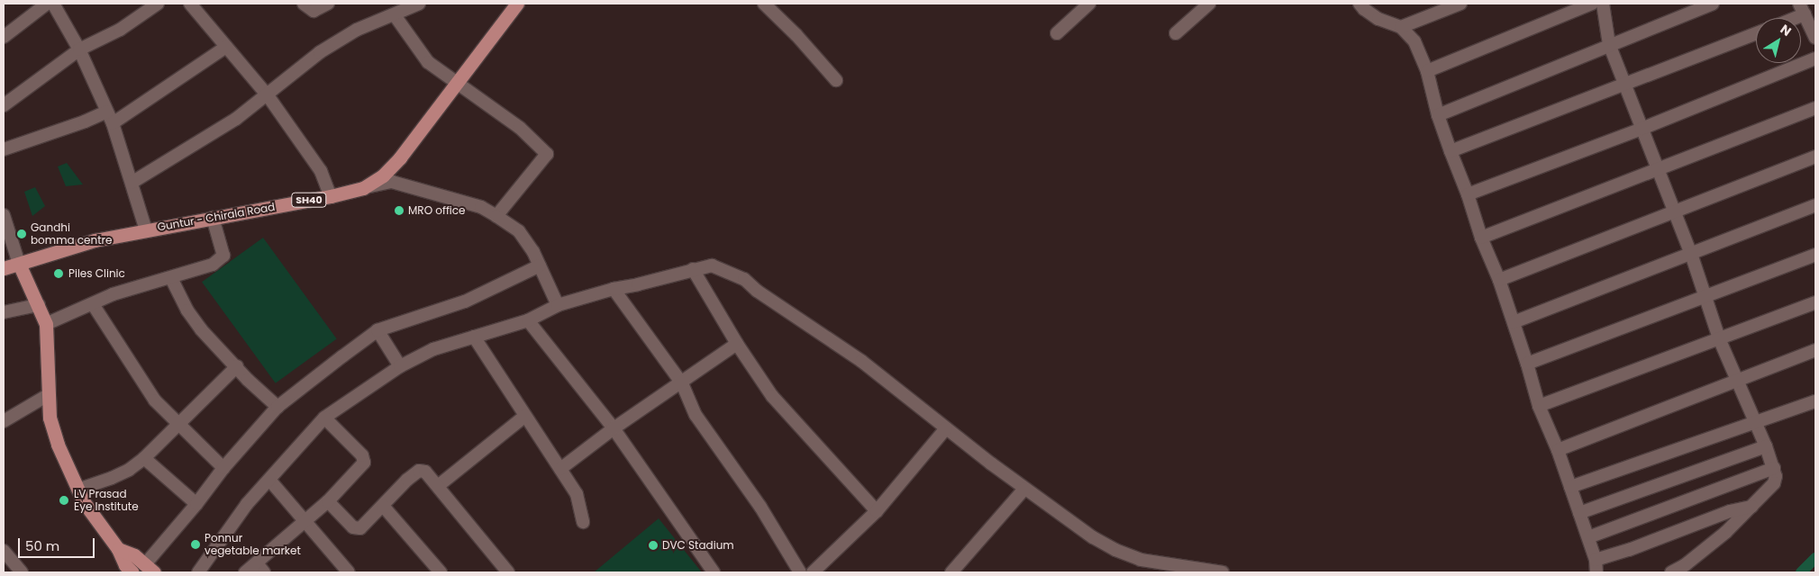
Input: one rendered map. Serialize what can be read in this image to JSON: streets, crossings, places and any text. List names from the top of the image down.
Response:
{
  "streets": {
    "main road": ["SH40", "Guntur - Chirala Road"]
  },
  "places": [
    "MRO office",
    "Gandhi bomma centre",
    "Piles Clinic",
    "LV Prasad Eye Institute",
    "Ponnur vegetable market",
    "DVC Stadium"
  ],
  "scale_bar": "50 m",
  "north": "top right"
}
